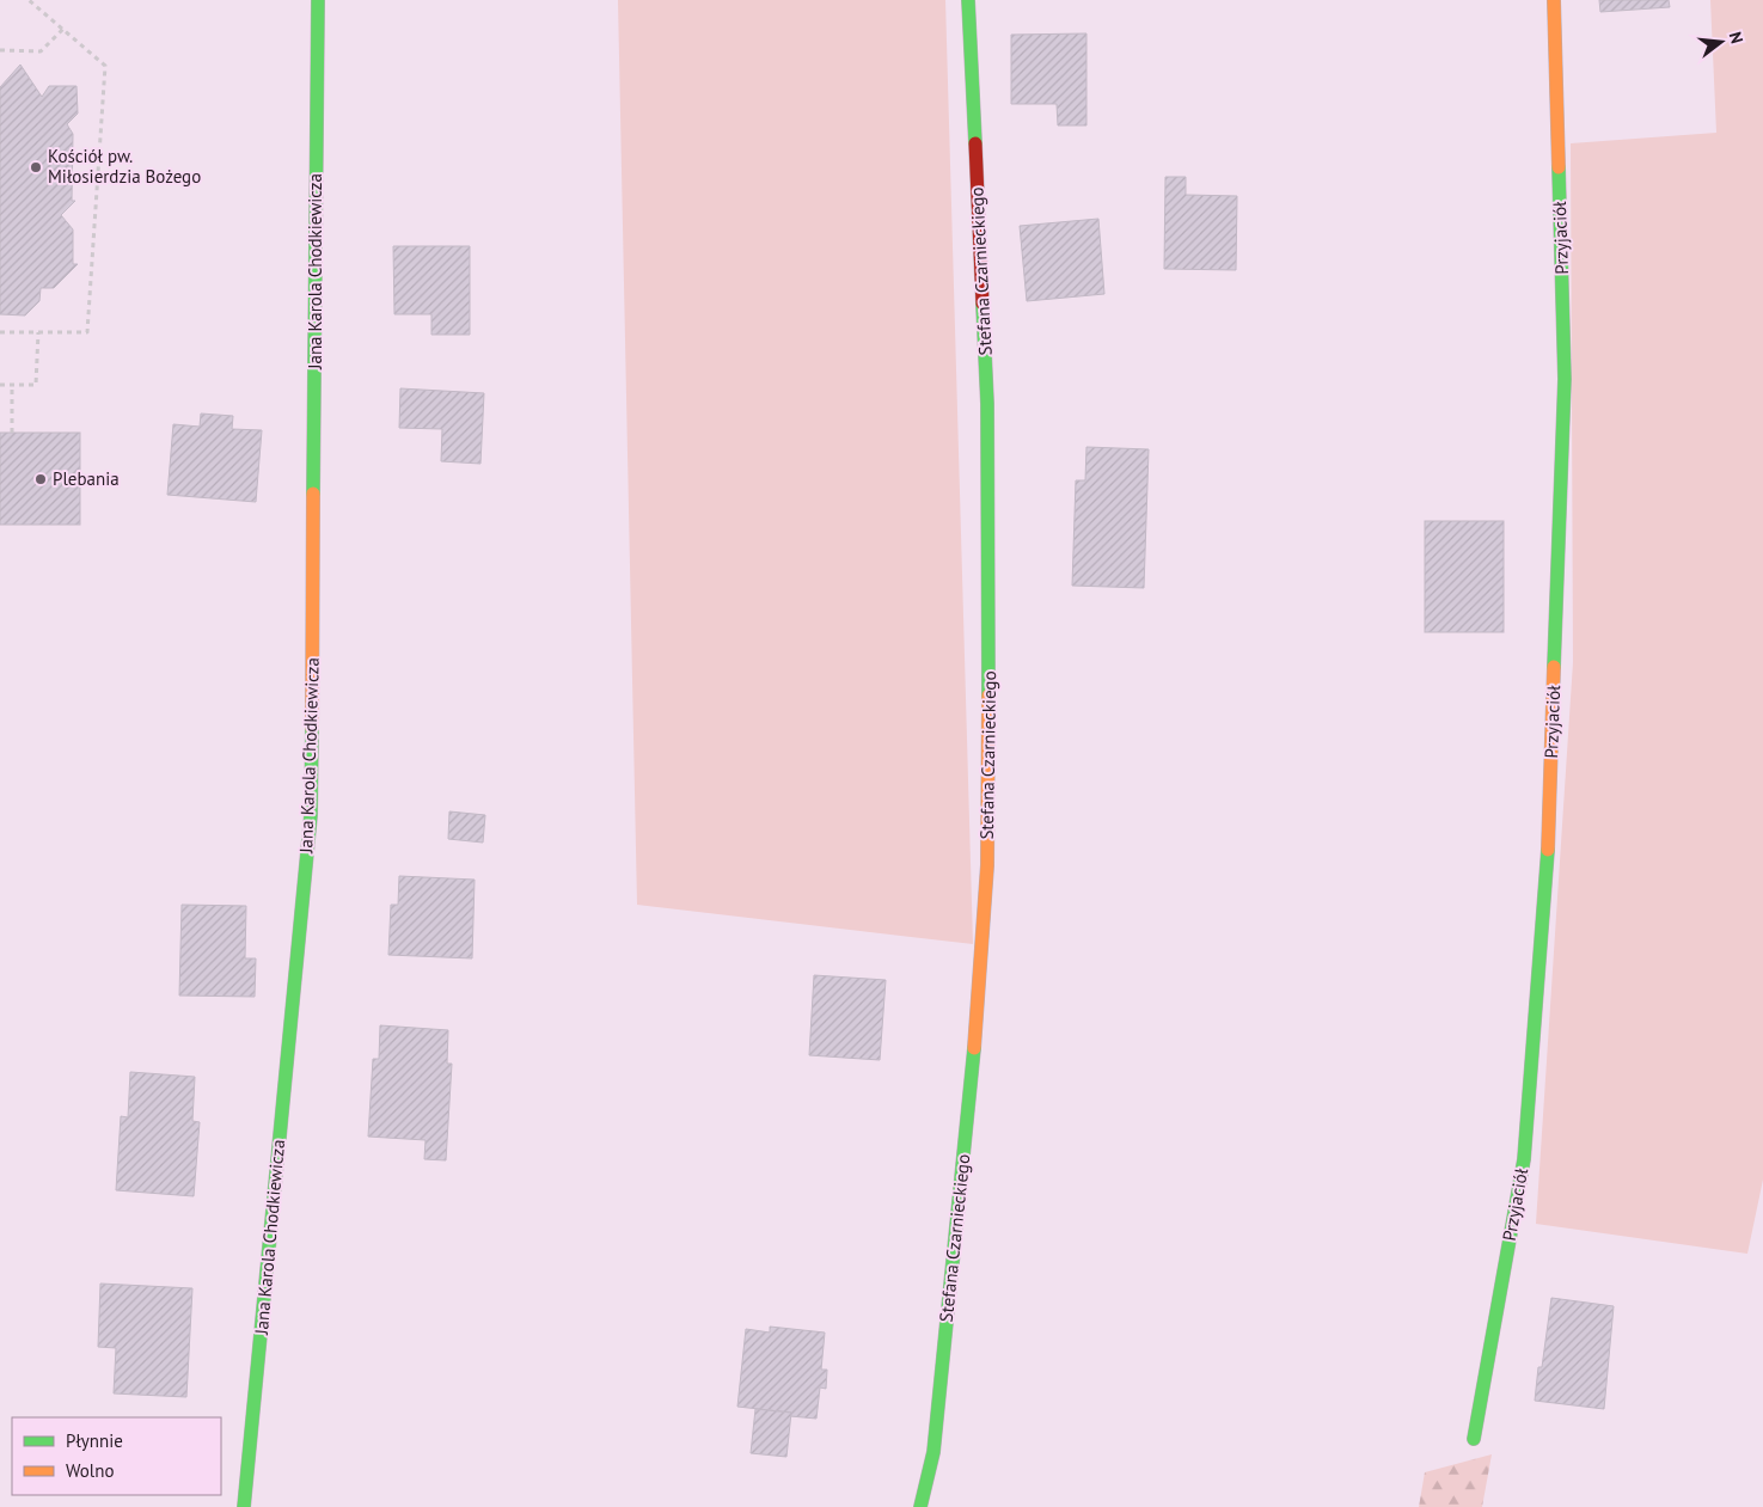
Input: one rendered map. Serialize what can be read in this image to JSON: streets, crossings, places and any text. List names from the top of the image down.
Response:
{
  "streets": {
    "street": ["Przyjaciół", "Jana Karola Chodkiewicza", "Stefana Czarnieckiego"]
  },
  "places": ["Kościół pw. Miłosierdzia Bożego", "Plebania"],
  "legend": ["Płynnie", "Wolno"],
  "north": "right"
}
